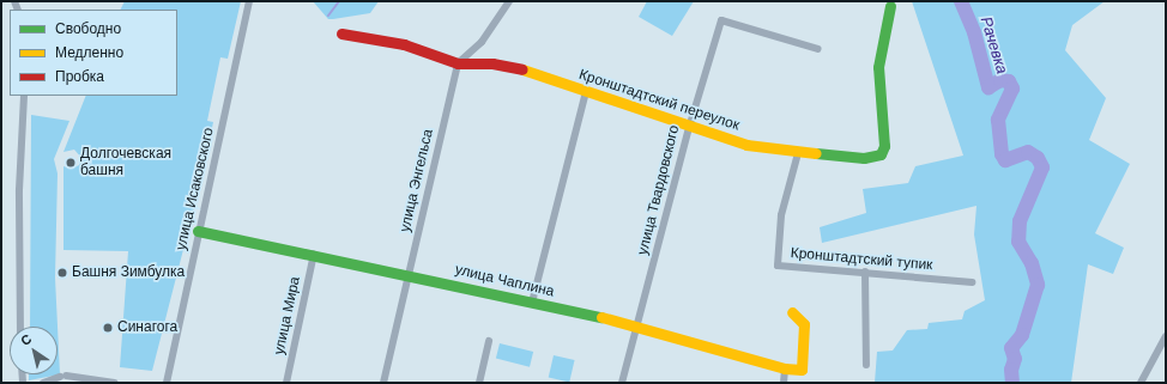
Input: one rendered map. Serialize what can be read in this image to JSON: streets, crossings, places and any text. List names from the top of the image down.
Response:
{
  "streets": {
    "street": [
      "Кронштадтский переулок",
      "улица Энгельса",
      "улица Исаковского",
      "улица Твардовского",
      "Кронштадтский тупик",
      "улица Чаплина",
      "улица Мира"
    ]
  },
  "crossings": [
    ["Кронштадтский переулок", "улица Энгельса"],
    ["Кронштадтский переулок", "улица Твардовского"],
    ["Кронштадтский переулок", "Кронштадтский тупик"],
    ["улица Энгельса", "улица Чаплина"],
    ["улица Исаковского", "улица Чаплина"],
    ["улица Твардовского", "улица Чаплина"],
    ["улица Чаплина", "улица Мира"]
  ],
  "water": ["Рачевка"],
  "places": ["Долгочевская башня", "Башня Зимбулка", "Синагога"],
  "legend": ["Свободно", "Медленно", "Пробка"],
  "north": "top left"
}
